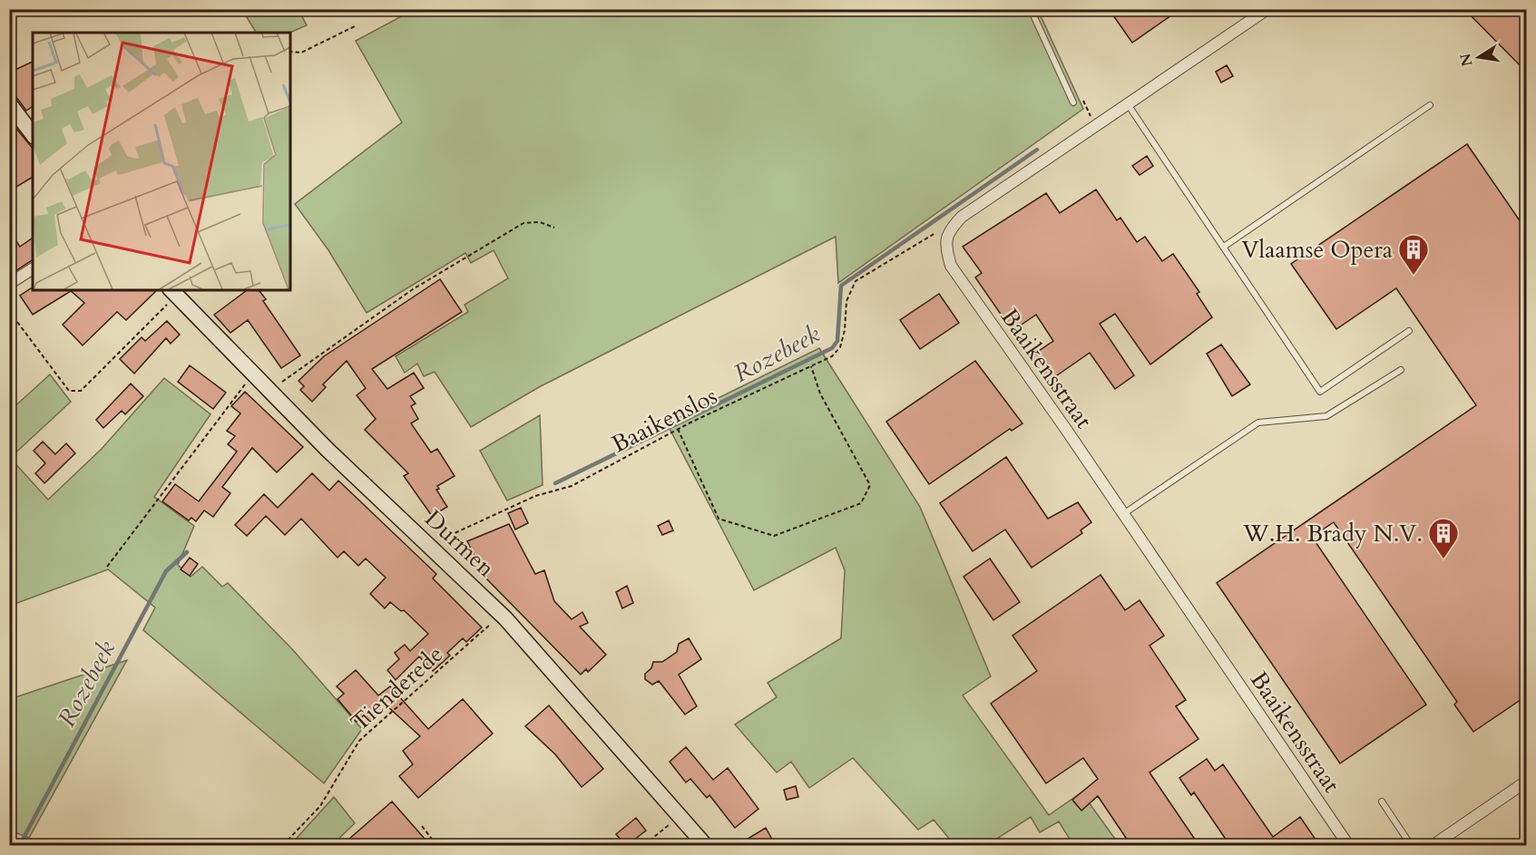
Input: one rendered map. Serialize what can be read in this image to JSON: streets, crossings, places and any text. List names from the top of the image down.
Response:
{
  "streets": {
    "street": ["Baaikensstraat", "Durmen"],
    "path": ["Baaikenslos", "Tienderede"]
  },
  "crossings": [
    ["Baaikensstraat", "Baaikenslos"],
    ["Baaikenslos", "Durmen"],
    ["Durmen", "Tienderede"]
  ],
  "water": ["Rozebeek"],
  "places": {
    "building": ["Vlaamse Opera", "W.H. Brady N.V."]
  },
  "north": "left"
}
